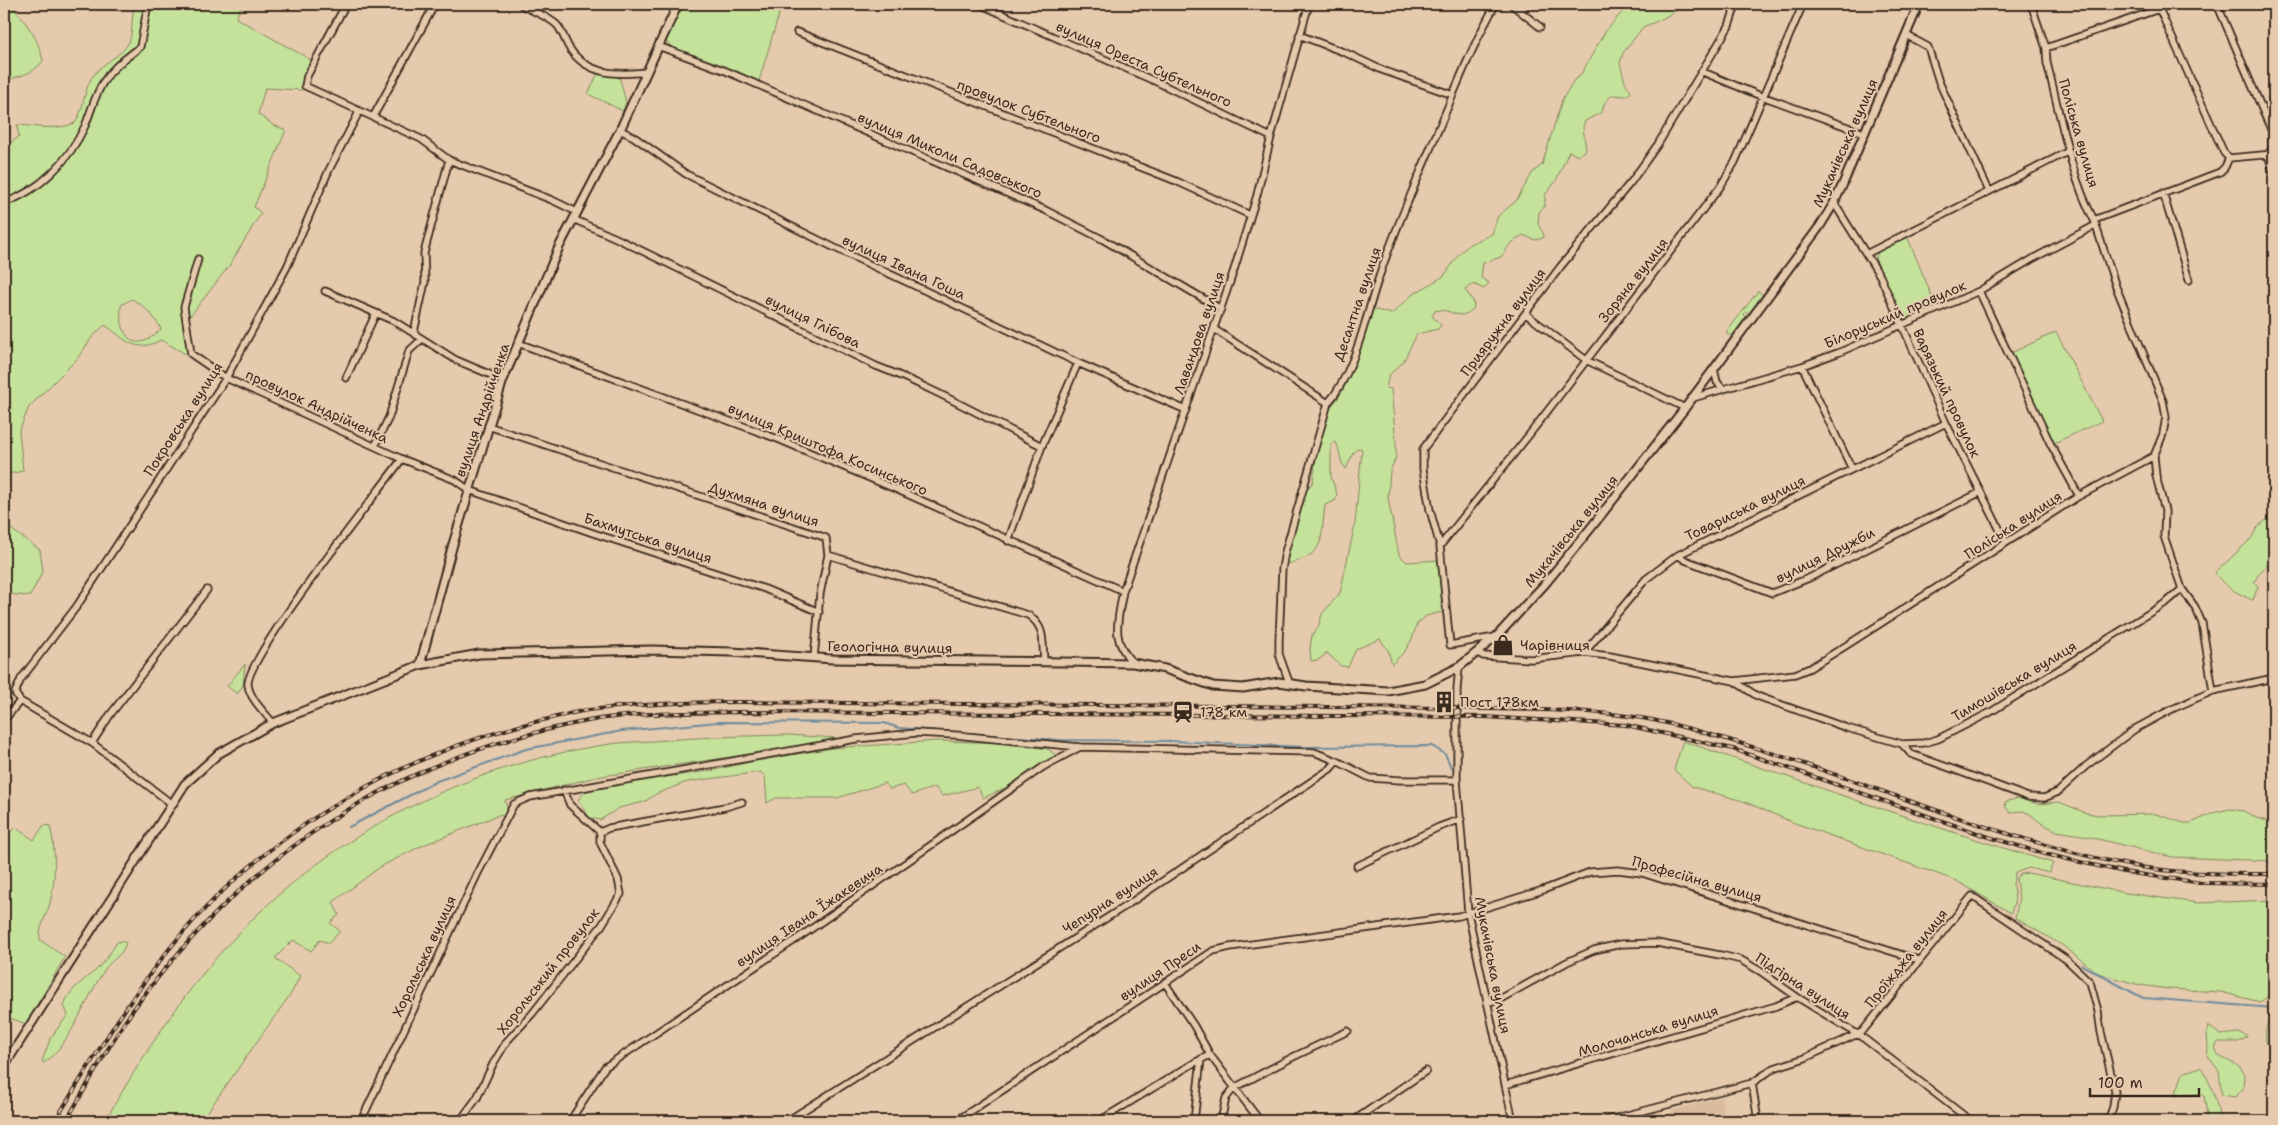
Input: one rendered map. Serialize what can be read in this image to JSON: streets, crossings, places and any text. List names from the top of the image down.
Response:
{
  "streets": {
    "street": [
      "вулиця Ореста Субтельного",
      "провулок Субтельного",
      "Поліська вулиця",
      "Мукачівська вулиця",
      "вулиця Миколи Садовського",
      "вулиця Івана Гоша",
      "Зоряна вулиця",
      "Десантна вулиця",
      "Білоруський провулок",
      "вулиця Глібова",
      "Прияружна вулиця",
      "Лавандова вулиця",
      "Варязький провулок",
      "провулок Андрійченка",
      "вулиця Андрійченка",
      "Покровська вулиця",
      "вулиця Криштофа Косинського",
      "Духмяна вулиця",
      "Товариська вулиця",
      "Бахмутська вулиця",
      "вулиця Дружби",
      "Геологічна вулиця",
      "Тимошівська вулиця",
      "Професійна вулиця",
      "Чепурна вулиця",
      "вулиця Івана Їжакевича",
      "Хорольська вулиця",
      "Проїжджа вулиця",
      "Хорольський провулок",
      "вулиця Преси",
      "Підгірна вулиця",
      "Молочанська вулиця"
    ]
  },
  "crossings": [
    ["вулиця Ореста Субтельного", "Лавандова вулиця"],
    ["провулок Субтельного", "Лавандова вулиця"],
    ["Поліська вулиця", "Мукачівська вулиця"],
    ["Поліська вулиця", "Білоруський провулок"],
    ["Поліська вулиця", "Варязький провулок"],
    ["Поліська вулиця", "Товариська вулиця"],
    ["Поліська вулиця", "Тимошівська вулиця"],
    ["Мукачівська вулиця", "Білоруський провулок"],
    ["Мукачівська вулиця", "Прияружна вулиця"],
    ["Мукачівська вулиця", "Варязький провулок"],
    ["Мукачівська вулиця", "Геологічна вулиця"],
    ["Мукачівська вулиця", "Професійна вулиця"],
    ["Мукачівська вулиця", "вулиця Преси"],
    ["Мукачівська вулиця", "Підгірна вулиця"],
    ["Мукачівська вулиця", "Молочанська вулиця"],
    ["вулиця Миколи Садовського", "Лавандова вулиця"],
    ["вулиця Миколи Садовського", "вулиця Андрійченка"],
    ["вулиця Івана Гоша", "Лавандова вулиця"],
    ["вулиця Івана Гоша", "вулиця Андрійченка"],
    ["Зоряна вулиця", "Прияружна вулиця"],
    ["Десантна вулиця", "Геологічна вулиця"],
    ["Білоруський провулок", "Варязький провулок"],
    ["вулиця Глібова", "вулиця Андрійченка"],
    ["Лавандова вулиця", "вулиця Криштофа Косинського"],
    ["Лавандова вулиця", "Геологічна вулиця"],
    ["Варязький провулок", "Товариська вулиця"],
    ["Варязький провулок", "вулиця Дружби"],
    ["провулок Андрійченка", "вулиця Андрійченка"],
    ["провулок Андрійченка", "Покровська вулиця"],
    ["провулок Андрійченка", "Бахмутська вулиця"],
    ["вулиця Андрійченка", "вулиця Криштофа Косинського"],
    ["вулиця Андрійченка", "Духмяна вулиця"],
    ["вулиця Андрійченка", "Бахмутська вулиця"],
    ["вулиця Андрійченка", "Геологічна вулиця"],
    ["Товариська вулиця", "вулиця Дружби"],
    ["Професійна вулиця", "Проїжджа вулиця"],
    ["Професійна вулиця", "вулиця Преси"],
    ["Проїжджа вулиця", "Підгірна вулиця"],
    ["Підгірна вулиця", "Молочанська вулиця"]
  ],
  "places": {
    "shop": ["Чарівниця"],
    "building": ["Пост 178км"],
    "station": ["178 км"]
  },
  "scale_bar": "100 m"
}
